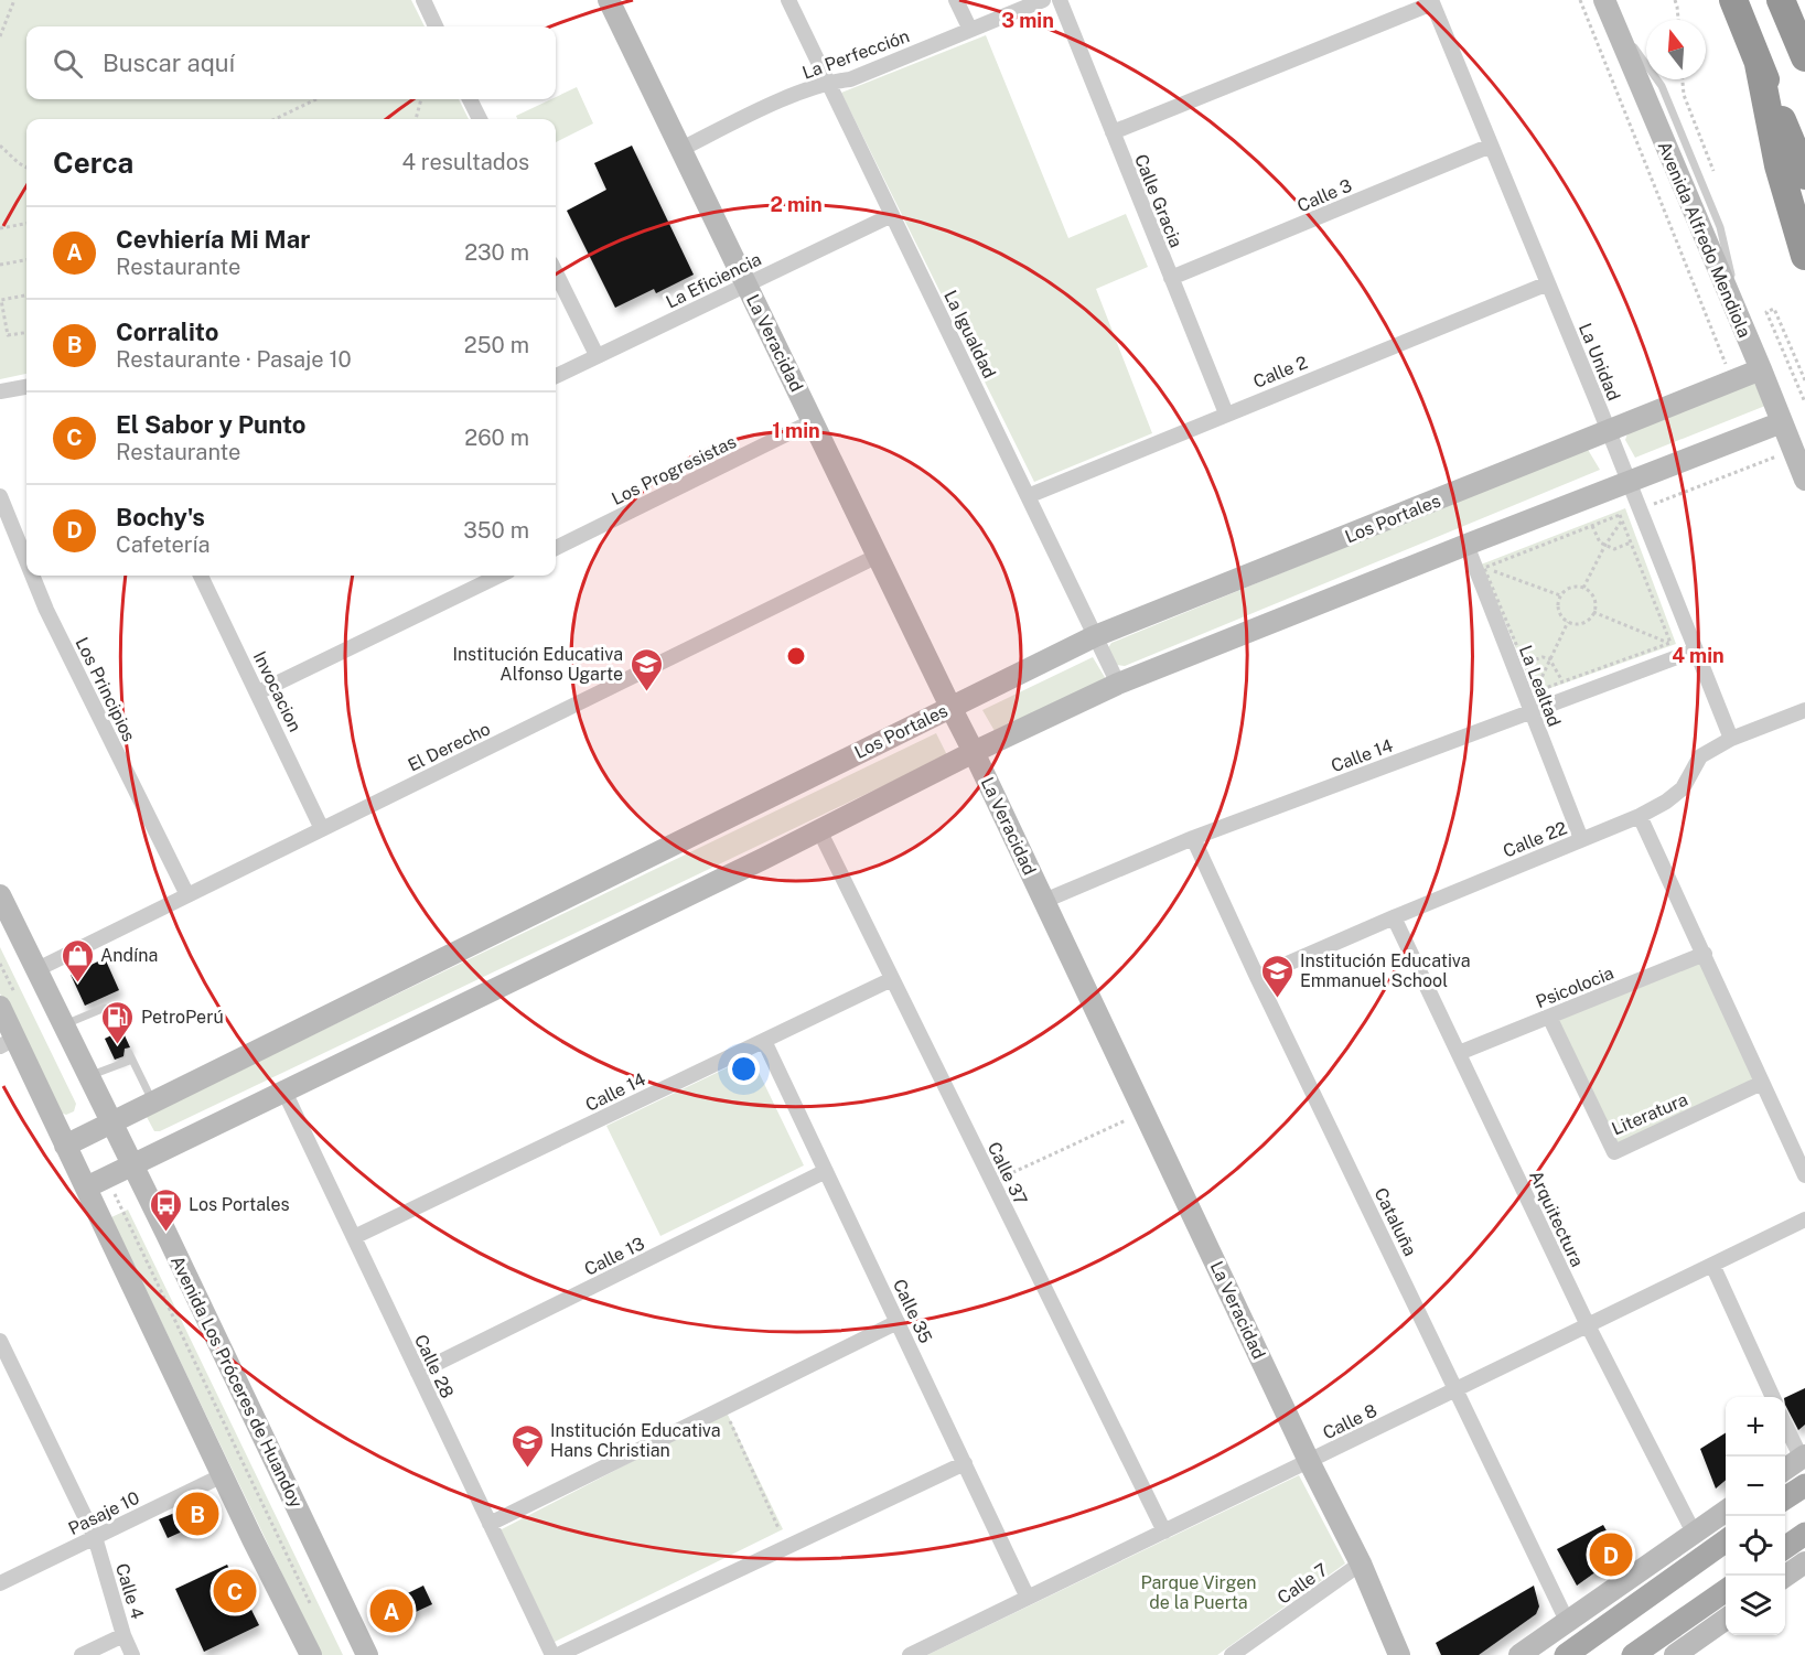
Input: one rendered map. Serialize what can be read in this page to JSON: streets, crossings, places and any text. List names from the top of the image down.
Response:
{
  "streets": {
    "street": [
      "La Perfección",
      "Calle 3",
      "Calle Gracia",
      "Avenida Alfredo Mendiola",
      "La Eficiencia",
      "La Igualdad",
      "La Veracidad",
      "La Unidad",
      "Calle 2",
      "Los Progresistas",
      "Los Portales",
      "La Lealtad",
      "Los Principios",
      "Invocacion",
      "El Derecho",
      "Calle 14",
      "Calle 22",
      "Psicolocia",
      "Literatura",
      "Calle 37",
      "Arquitectura",
      "Cataluña",
      "Calle 13",
      "Calle 35",
      "Calle 28",
      "Avenida Los Próceres de Huandoy",
      "Calle 8",
      "Pasaje 10",
      "Calle 7",
      "Calle 4"
    ]
  },
  "crossings": [
    ["La Perfección", "La Igualdad"],
    ["La Perfección", "La Veracidad"],
    ["Calle 3", "Calle Gracia"],
    ["Calle 3", "La Unidad"],
    ["Calle Gracia", "Calle 2"],
    ["Avenida Alfredo Mendiola", "Los Portales"],
    ["La Eficiencia", "La Igualdad"],
    ["La Eficiencia", "La Veracidad"],
    ["La Igualdad", "Calle 2"],
    ["La Igualdad", "Los Portales"],
    ["La Veracidad", "Los Progresistas"],
    ["La Veracidad", "Los Portales"],
    ["La Veracidad", "El Derecho"],
    ["La Veracidad", "Calle 14"],
    ["La Veracidad", "Calle 8"],
    ["La Veracidad", "Calle 7"],
    ["La Unidad", "Calle 2"],
    ["La Unidad", "Los Portales"],
    ["La Unidad", "Calle 14"],
    ["La Unidad", "Calle 22"],
    ["Los Portales", "Avenida Los Próceres de Huandoy"],
    ["La Lealtad", "Calle 14"],
    ["La Lealtad", "Calle 22"],
    ["Los Principios", "El Derecho"],
    ["Invocacion", "El Derecho"],
    ["El Derecho", "Avenida Los Próceres de Huandoy"],
    ["Calle 14", "Calle 37"],
    ["Calle 14", "Cataluña"],
    ["Calle 14", "Calle 35"],
    ["Calle 14", "Calle 28"],
    ["Calle 22", "Arquitectura"],
    ["Calle 22", "Cataluña"],
    ["Psicolocia", "Literatura"],
    ["Psicolocia", "Arquitectura"],
    ["Calle 37", "Calle 8"],
    ["Arquitectura", "Calle 8"],
    ["Cataluña", "Calle 8"],
    ["Calle 13", "Calle 35"],
    ["Calle 13", "Calle 28"],
    ["Calle 35", "Calle 8"],
    ["Pasaje 10", "Calle 4"]
  ],
  "parks": ["Parque Virgen de la Puerta"],
  "places": {
    "school or university": ["Institución Educativa Alfonso Ugarte", "Institución Educativa Emmanuel School", "Institución Educativa Hans Christian"],
    "shop": ["Andína"],
    "fuel station": ["PetroPerú"],
    "bus stop": ["Los Portales"]
  },
  "north": "top",
  "page": {
    "search": "Buscar aquí",
    "heading": ["Cerca", "4 resultados"],
    "list": [
      {
        "mark": "A",
        "name": "Cevhiería Mi Mar",
        "note": "Restaurante",
        "value": "230 m"
      },
      {
        "mark": "B",
        "name": "Corralito",
        "note": "Restaurante · Pasaje 10",
        "value": "250 m"
      },
      {
        "mark": "C",
        "name": "El Sabor y Punto",
        "note": "Restaurante",
        "value": "260 m"
      },
      {
        "mark": "D",
        "name": "Bochy's",
        "note": "Cafetería",
        "value": "350 m"
      }
    ],
    "map_buttons": ["+", "−"],
    "pins": [
      "B",
      "D",
      "C",
      "A"
    ]
  },
  "rings": [
    "3 min",
    "2 min",
    "1 min",
    "4 min"
  ]
}
